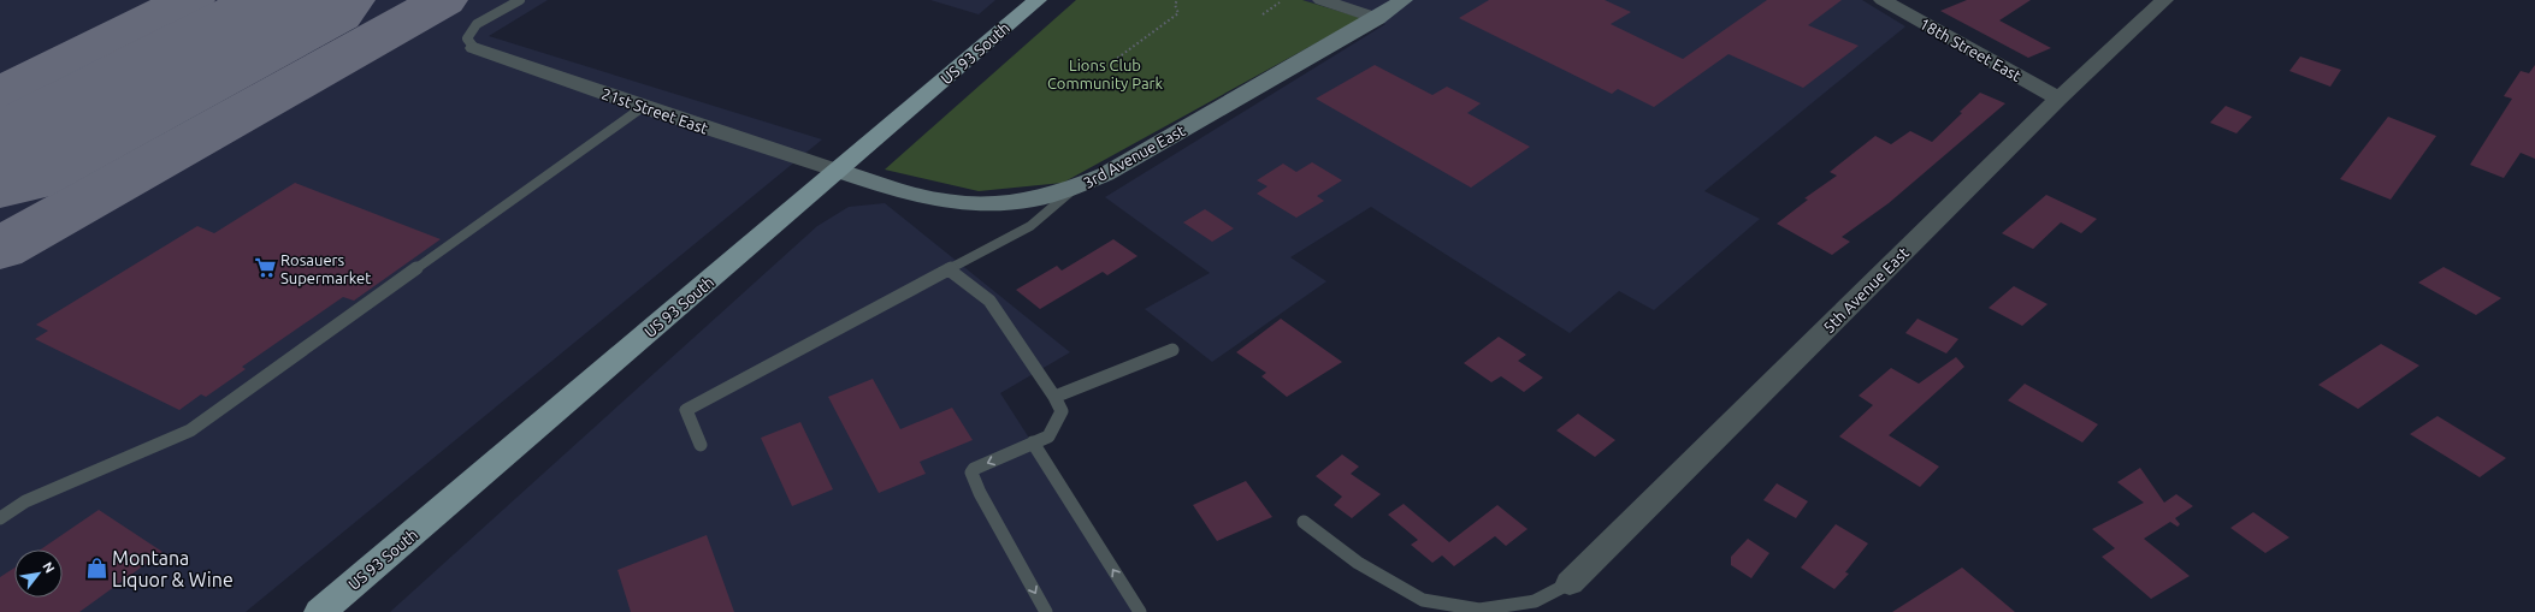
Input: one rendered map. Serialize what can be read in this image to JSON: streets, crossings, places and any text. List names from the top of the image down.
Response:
{
  "streets": {
    "main road": ["US 93 South"],
    "street": [
      "18th Street East",
      "21st Street East",
      "3rd Avenue East",
      "5th Avenue East"
    ]
  },
  "crossings": [
    ["18th Street East", "5th Avenue East"],
    ["US 93 South", "21st Street East"],
    ["US 93 South", "3rd Avenue East"],
    ["21st Street East", "3rd Avenue East"]
  ],
  "parks": ["Lions Club Community Park"],
  "places": {
    "supermarket": ["Rosauers Supermarket"],
    "shop": ["Montana Liquor & Wine"]
  },
  "north": "top right"
}
